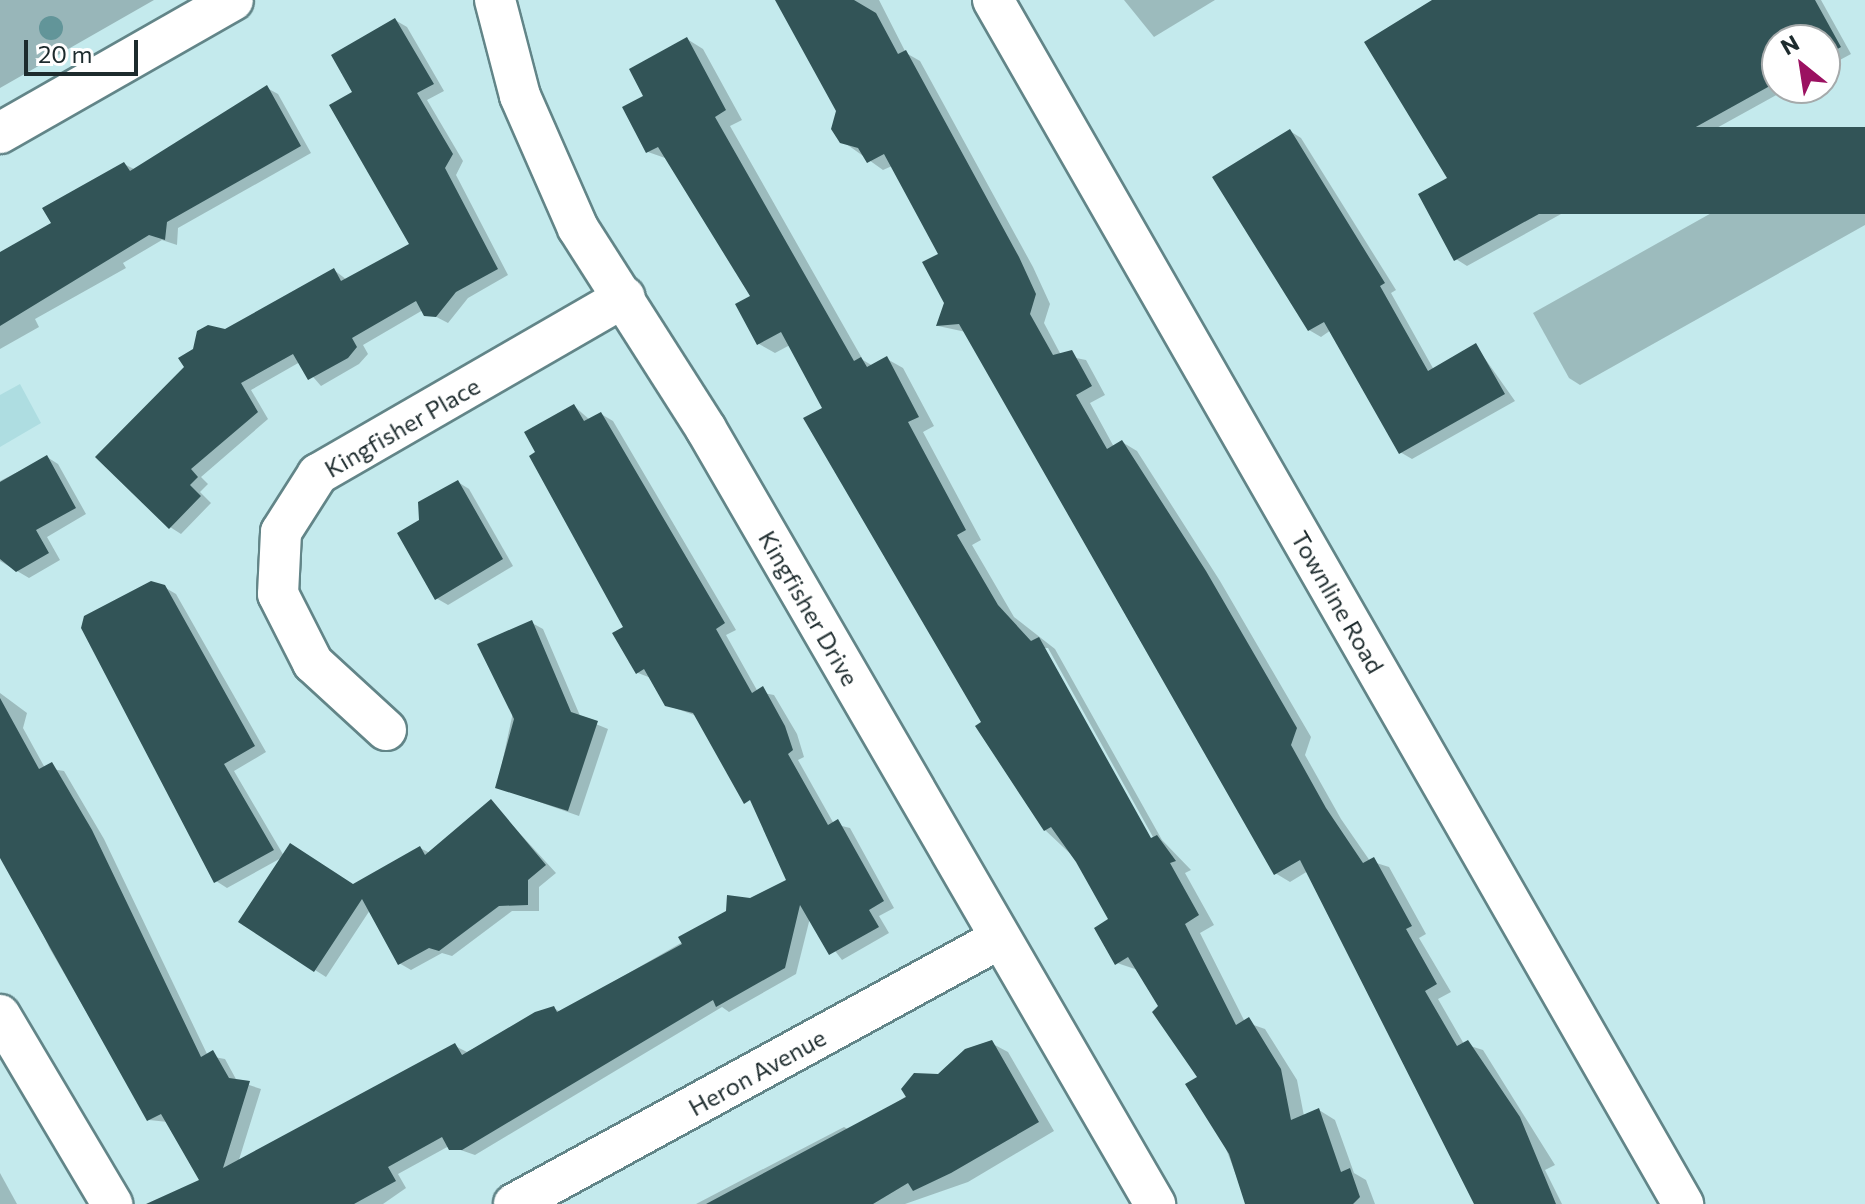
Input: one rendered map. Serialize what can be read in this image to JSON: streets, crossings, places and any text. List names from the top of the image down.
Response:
{
  "streets": {
    "street": [
      "Kingfisher Place",
      "Townline Road",
      "Kingfisher Drive",
      "Heron Avenue"
    ]
  },
  "crossings": [
    ["Kingfisher Place", "Kingfisher Drive"],
    ["Kingfisher Drive", "Heron Avenue"]
  ],
  "scale_bar": "20 m",
  "north": "top left"
}
